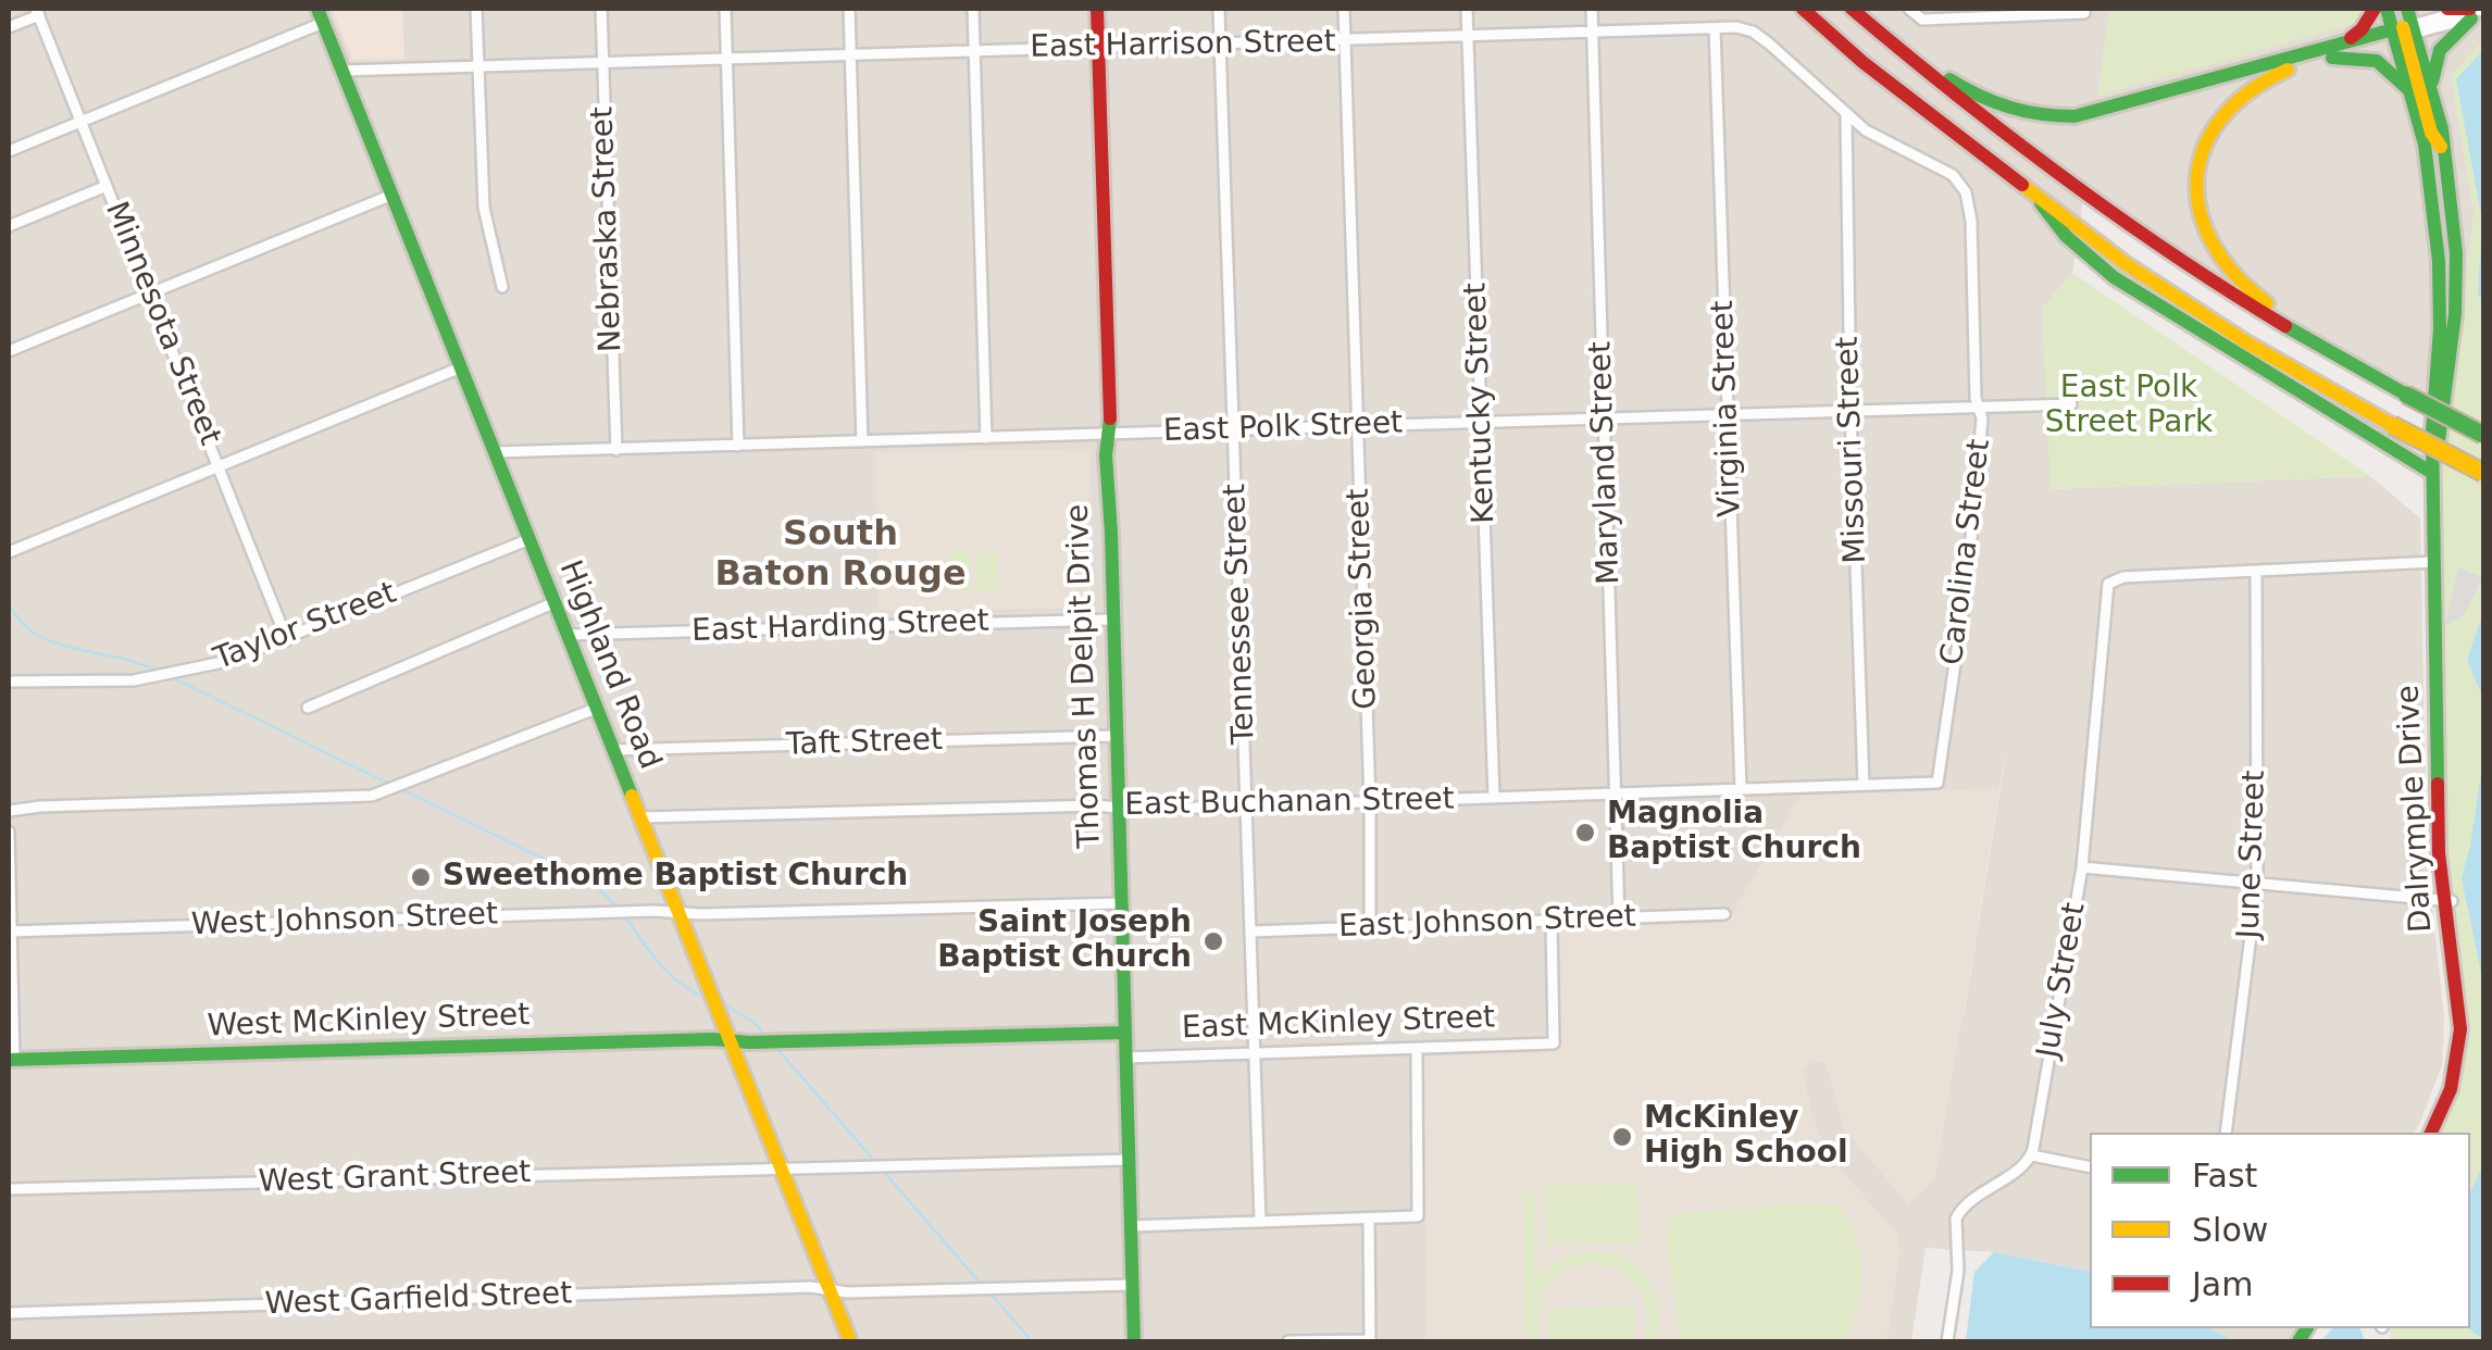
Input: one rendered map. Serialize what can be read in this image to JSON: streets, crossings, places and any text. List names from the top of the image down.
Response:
{
  "streets": {
    "main road": [
      "Highland Road",
      "Thomas H Delpit Drive",
      "Dalrymple Drive",
      "West McKinley Street"
    ],
    "street": [
      "East Harrison Street",
      "Nebraska Street",
      "Minnesota Street",
      "Kentucky Street",
      "Virginia Street",
      "East Polk Street",
      "Missouri Street",
      "Maryland Street",
      "Carolina Street",
      "Georgia Street",
      "Tennessee Street",
      "Taylor Street",
      "East Harding Street",
      "Taft Street",
      "East Buchanan Street",
      "June Street",
      "West Johnson Street",
      "East Johnson Street",
      "July Street",
      "East McKinley Street",
      "West Grant Street",
      "West Garfield Street"
    ]
  },
  "crossings": [
    ["East Harrison Street", "Nebraska Street"],
    ["East Harrison Street", "Kentucky Street"],
    ["East Harrison Street", "Virginia Street"],
    ["East Harrison Street", "Missouri Street"],
    ["East Harrison Street", "Maryland Street"],
    ["East Harrison Street", "Carolina Street"],
    ["East Harrison Street", "Georgia Street"],
    ["East Harrison Street", "Tennessee Street"],
    ["East Harrison Street", "Highland Road"],
    ["East Harrison Street", "Thomas H Delpit Drive"],
    ["Nebraska Street", "East Polk Street"],
    ["Minnesota Street", "Taylor Street"],
    ["Kentucky Street", "East Polk Street"],
    ["Kentucky Street", "East Buchanan Street"],
    ["Virginia Street", "East Polk Street"],
    ["Virginia Street", "East Buchanan Street"],
    ["East Polk Street", "Missouri Street"],
    ["East Polk Street", "Maryland Street"],
    ["East Polk Street", "Carolina Street"],
    ["East Polk Street", "Georgia Street"],
    ["East Polk Street", "Tennessee Street"],
    ["East Polk Street", "Highland Road"],
    ["East Polk Street", "Thomas H Delpit Drive"],
    ["Missouri Street", "East Buchanan Street"],
    ["Maryland Street", "East Buchanan Street"],
    ["Maryland Street", "East Johnson Street"],
    ["Carolina Street", "East Buchanan Street"],
    ["Georgia Street", "East Buchanan Street"],
    ["Georgia Street", "East Johnson Street"],
    ["Tennessee Street", "East Buchanan Street"],
    ["Tennessee Street", "East Johnson Street"],
    ["Tennessee Street", "East McKinley Street"],
    ["Taylor Street", "Highland Road"],
    ["East Harding Street", "Highland Road"],
    ["East Harding Street", "Thomas H Delpit Drive"],
    ["Highland Road", "Taft Street"],
    ["Highland Road", "East Buchanan Street"],
    ["Highland Road", "West Johnson Street"],
    ["Highland Road", "West McKinley Street"],
    ["Highland Road", "West Grant Street"],
    ["Highland Road", "West Garfield Street"],
    ["Thomas H Delpit Drive", "Taft Street"],
    ["Thomas H Delpit Drive", "East Buchanan Street"],
    ["Thomas H Delpit Drive", "East McKinley Street"],
    ["Thomas H Delpit Drive", "West Grant Street"],
    ["Thomas H Delpit Drive", "West Garfield Street"],
    ["June Street", "July Street"],
    ["East Johnson Street", "East McKinley Street"]
  ],
  "districts": ["South Baton Rouge"],
  "parks": ["East Polk Street Park"],
  "places": [
    "Magnolia Baptist Church",
    "Sweethome Baptist Church",
    "Saint Joseph Baptist Church",
    "McKinley High School"
  ],
  "legend": ["Fast", "Slow", "Jam"]
}
